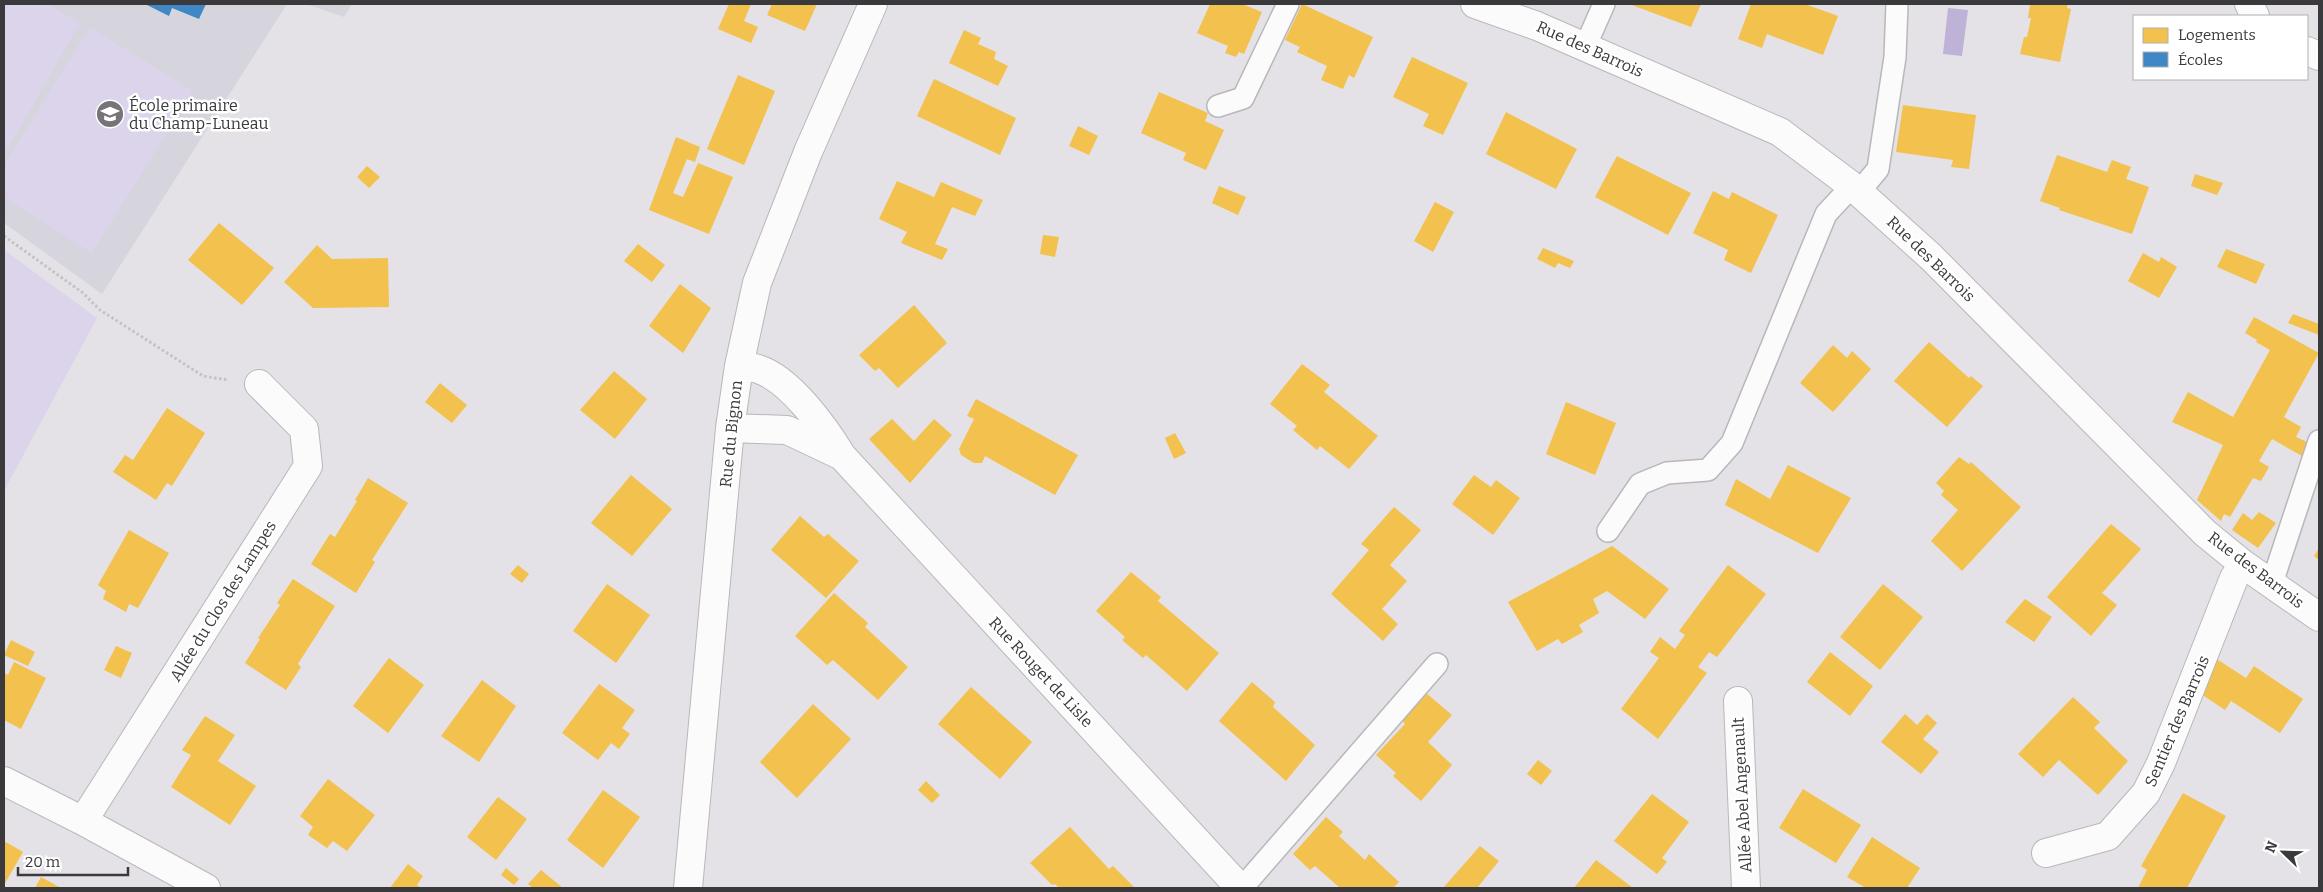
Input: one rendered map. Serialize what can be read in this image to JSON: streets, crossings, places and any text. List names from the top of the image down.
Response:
{
  "streets": {
    "street": [
      "Rue des Barrois",
      "Rue du Bignon",
      "Allée du Clos des Lampes",
      "Rue Rouget de Lisle",
      "Sentier des Barrois",
      "Allée Abel Angenault"
    ]
  },
  "crossings": [
    ["Rue des Barrois", "Sentier des Barrois"],
    ["Rue du Bignon", "Rue Rouget de Lisle"]
  ],
  "places": {
    "school or university": ["École primaire du Champ-Luneau"]
  },
  "legend": ["Logements", "Écoles"],
  "scale_bar": "20 m",
  "north": "top left"
}
